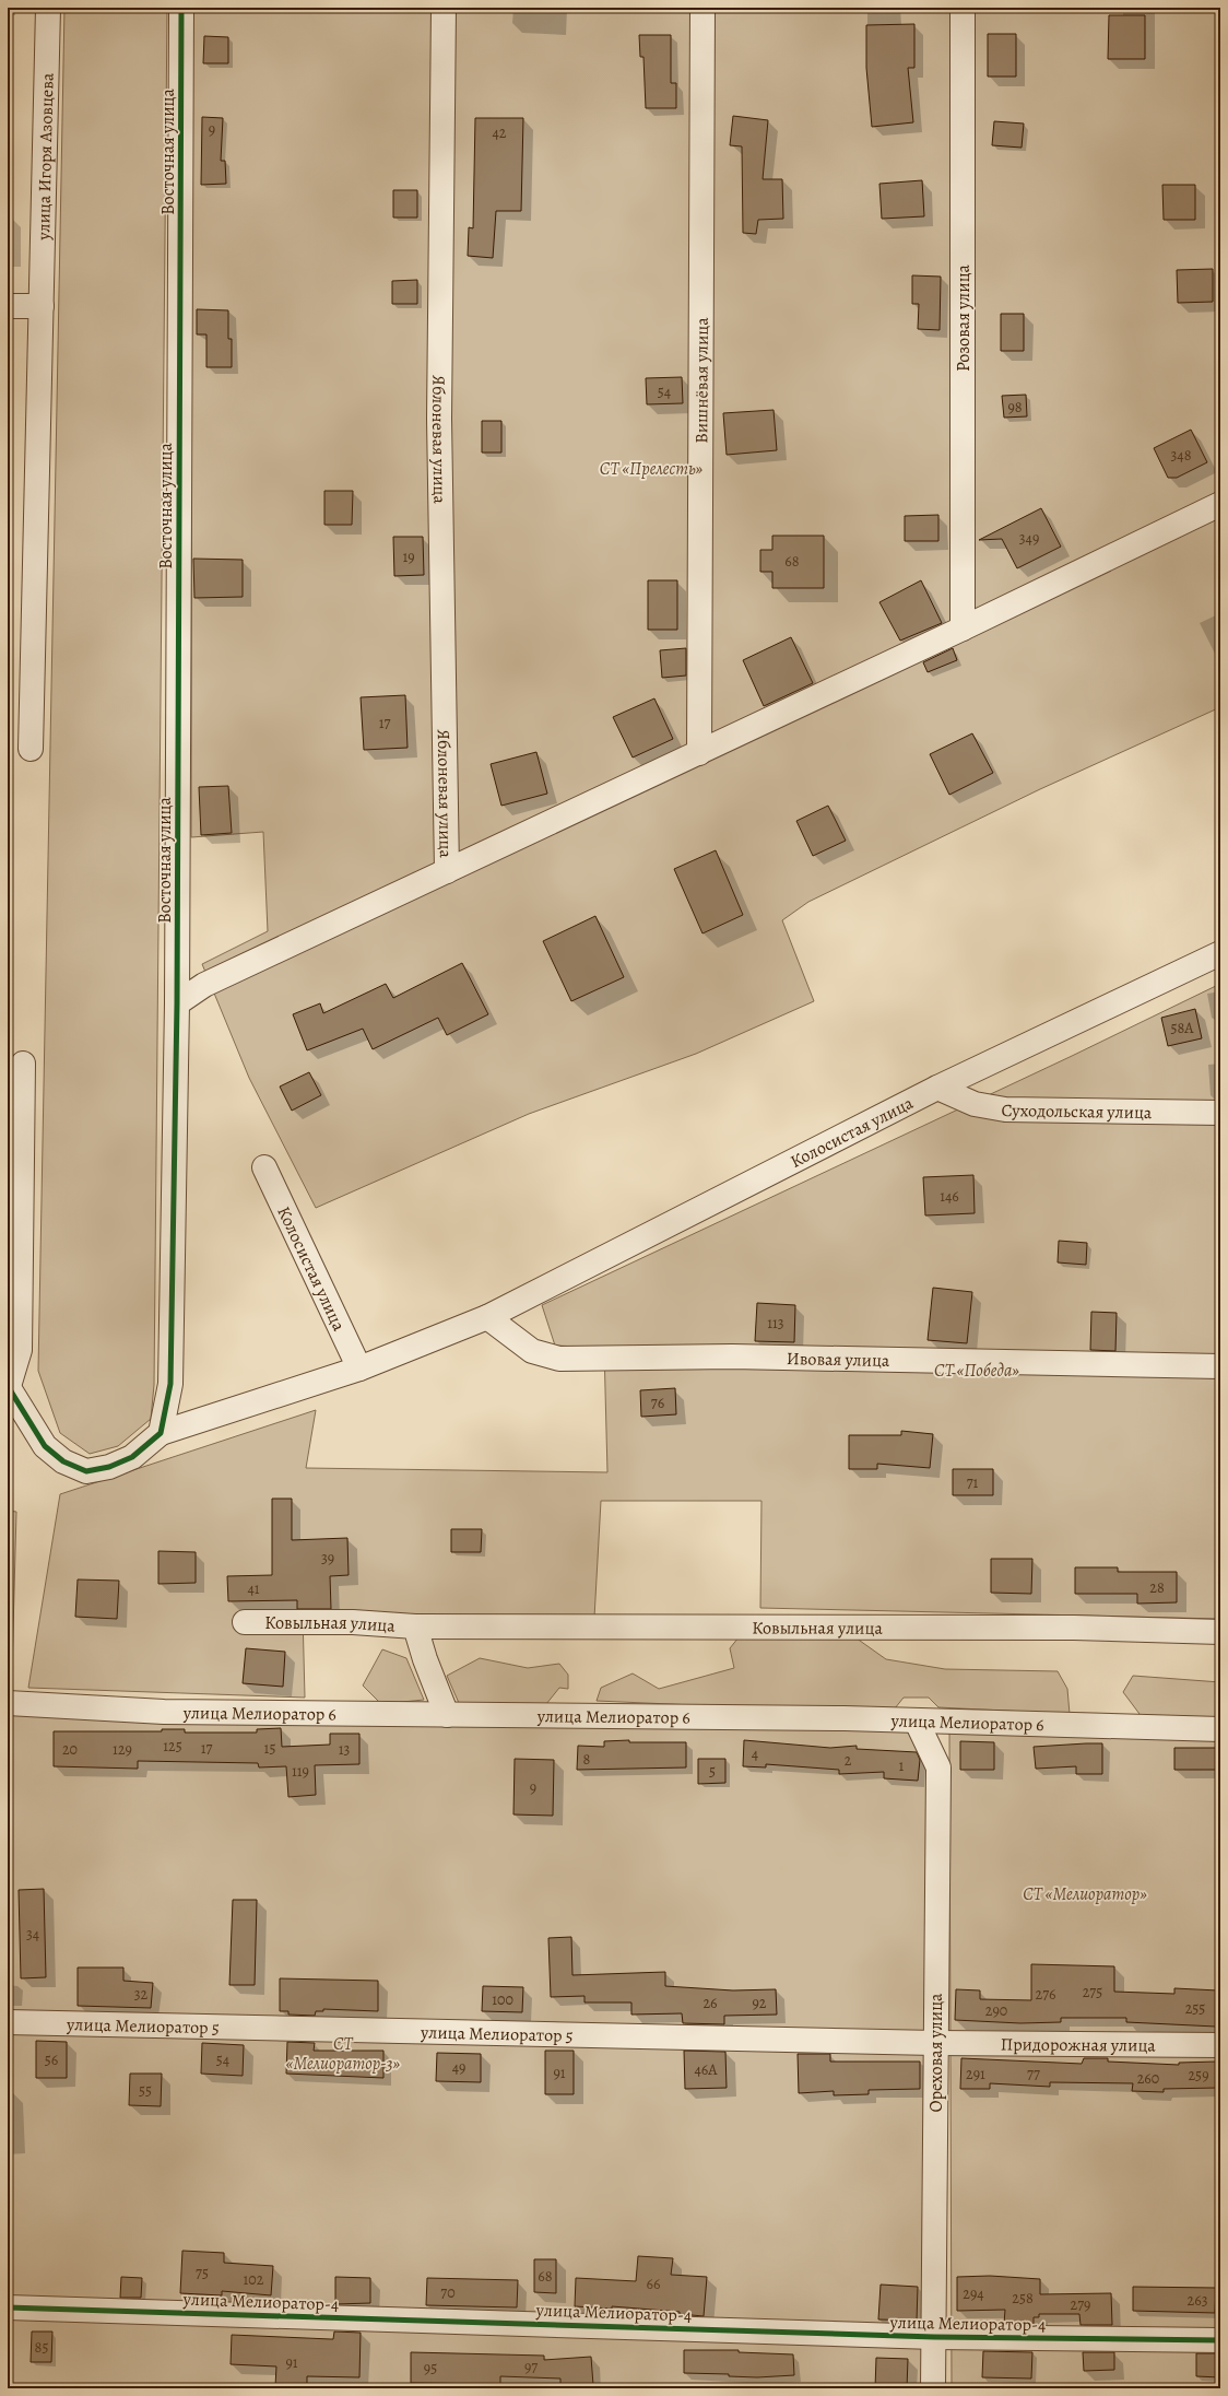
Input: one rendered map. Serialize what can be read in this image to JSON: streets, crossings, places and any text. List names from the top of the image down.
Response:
{
  "streets": {
    "street": [
      "Восточная улица",
      "улица Игоря Азовцева",
      "Розовая улица",
      "Вишнёвая улица",
      "Яблоневая улица",
      "Суходольская улица",
      "Колосистая улица",
      "Ивовая улица",
      "Ковыльная улица",
      "улица Мелиоратор 6",
      "улица Мелиоратор 5",
      "Придорожная улица",
      "Ореховая улица",
      "улица Мелиоратор-4"
    ]
  },
  "crossings": [
    ["Восточная улица", "Колосистая улица"],
    ["Суходольская улица", "Колосистая улица"],
    ["Колосистая улица", "Ивовая улица"],
    ["Ковыльная улица", "улица Мелиоратор 6"],
    ["улица Мелиоратор 6", "Ореховая улица"],
    ["улица Мелиоратор 5", "Придорожная улица"],
    ["улица Мелиоратор 5", "Ореховая улица"],
    ["Придорожная улица", "Ореховая улица"],
    ["Ореховая улица", "улица Мелиоратор-4"]
  ],
  "parks": [
    "СТ «Прелесть»",
    "СТ «Победа»",
    "СТ «Мелиоратор»",
    "СТ «Мелиоратор-3»"
  ],
  "house_numbers": [
    "9",
    "42",
    "54",
    "98",
    "348",
    "349",
    "19",
    "68",
    "17",
    "58А",
    "146",
    "113",
    "76",
    "71",
    "39",
    "28",
    "41",
    "125",
    "17",
    "15",
    "20",
    "129",
    "13",
    "4",
    "8",
    "2",
    "1",
    "119",
    "5",
    "9",
    "34",
    "275",
    "32",
    "276",
    "100",
    "26",
    "92",
    "255",
    "290",
    "56",
    "54",
    "49",
    "46А",
    "91",
    "291",
    "77",
    "259",
    "260",
    "55",
    "75",
    "68",
    "102",
    "66",
    "70",
    "294",
    "258",
    "263",
    "279",
    "85",
    "91",
    "97",
    "95"
  ]
}
